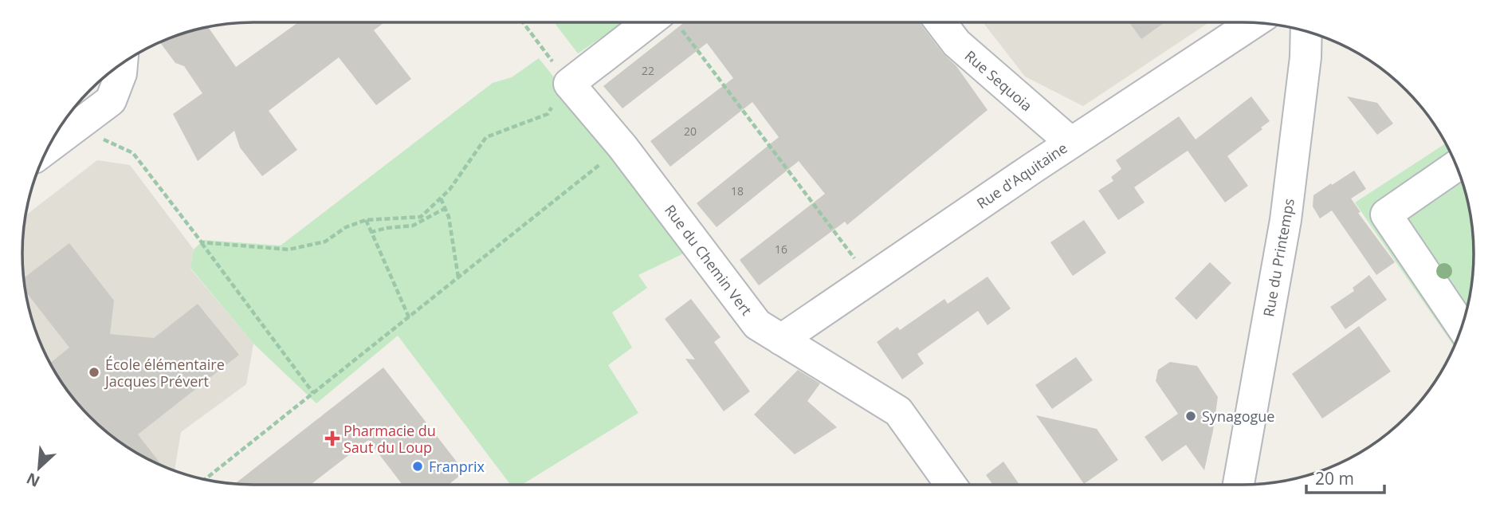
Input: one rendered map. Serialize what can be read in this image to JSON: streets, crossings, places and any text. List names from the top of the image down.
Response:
{
  "streets": {
    "street": [
      "Rue Sequoia",
      "Rue d'Aquitaine",
      "Rue du Printemps",
      "Rue du Chemin Vert"
    ]
  },
  "crossings": [
    ["Rue Sequoia", "Rue d'Aquitaine"],
    ["Rue d'Aquitaine", "Rue du Chemin Vert"]
  ],
  "places": {
    "other": ["École élémentaire Jacques Prévert", "Synagogue", "Franprix"],
    "health": ["Pharmacie du Saut du Loup"]
  },
  "house_numbers": [
    "22",
    "20",
    "18",
    "16"
  ],
  "scale_bar": "20 m",
  "north": "bottom left"
}
